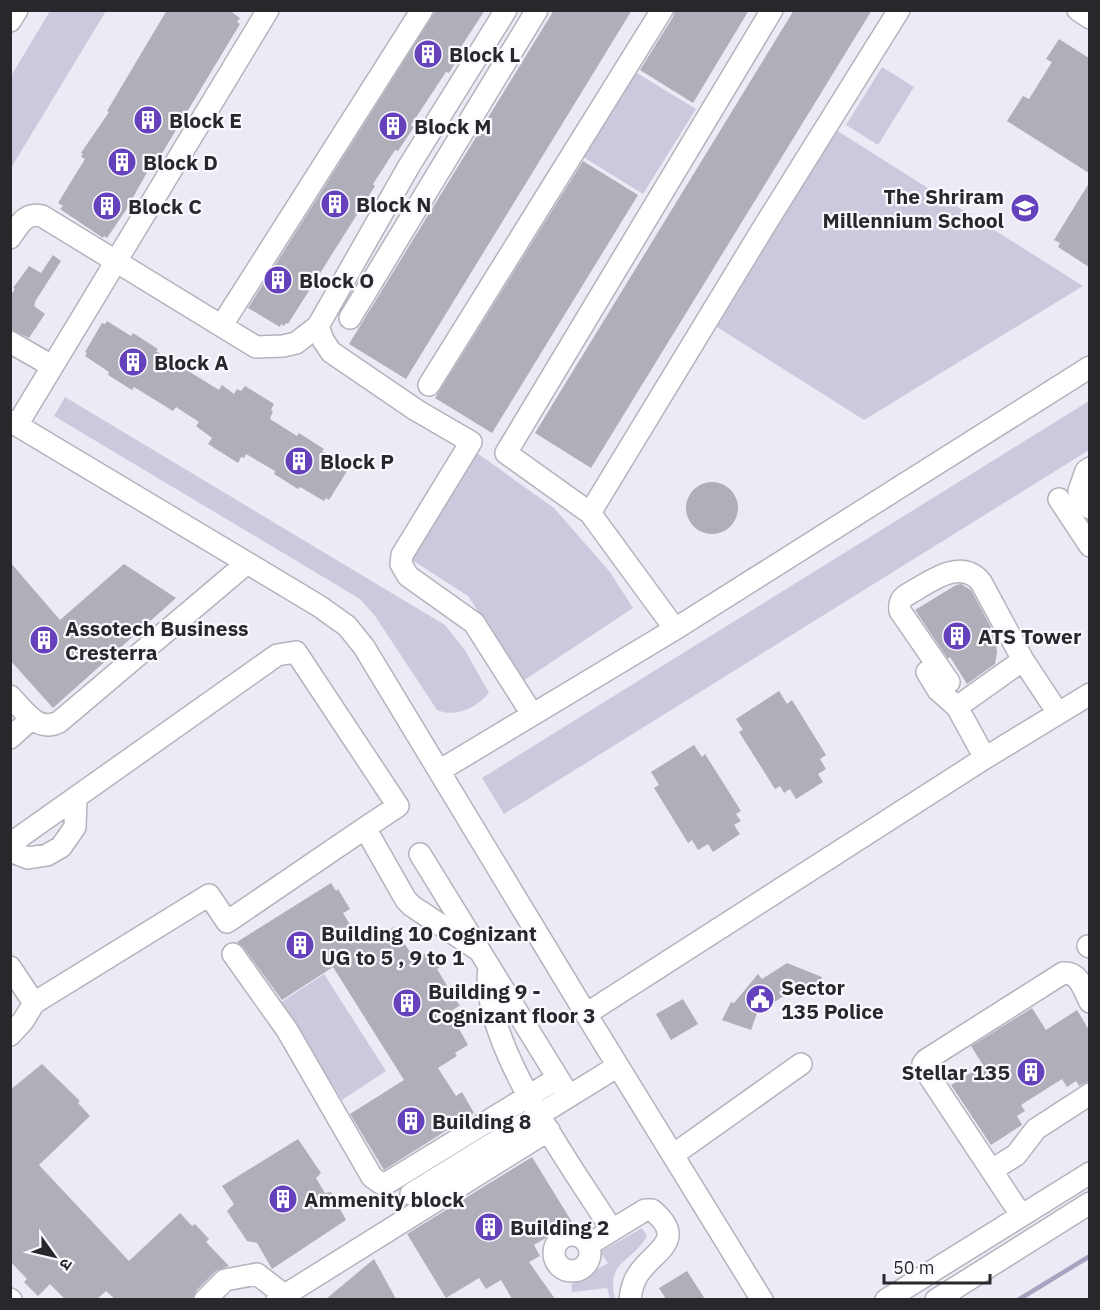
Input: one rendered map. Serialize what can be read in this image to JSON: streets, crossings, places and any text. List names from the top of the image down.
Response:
{
  "places": {
    "building": [
      "Block L",
      "Block E",
      "Block M",
      "Block D",
      "Block N",
      "Block C",
      "Block O",
      "Block A",
      "Block P",
      "ATS Tower",
      "Assotech Business Cresterra",
      "Building 10 Cognizant UG to 5 , 9 to 1",
      "Building 9 - Cognizant floor 3",
      "Stellar 135",
      "Building 8",
      "Ammenity block",
      "Building 2"
    ],
    "school or university": ["The Shriram Millennium School"],
    "public building": ["Sector 135 Police"]
  },
  "scale_bar": "50 m",
  "north": "bottom right"
}
